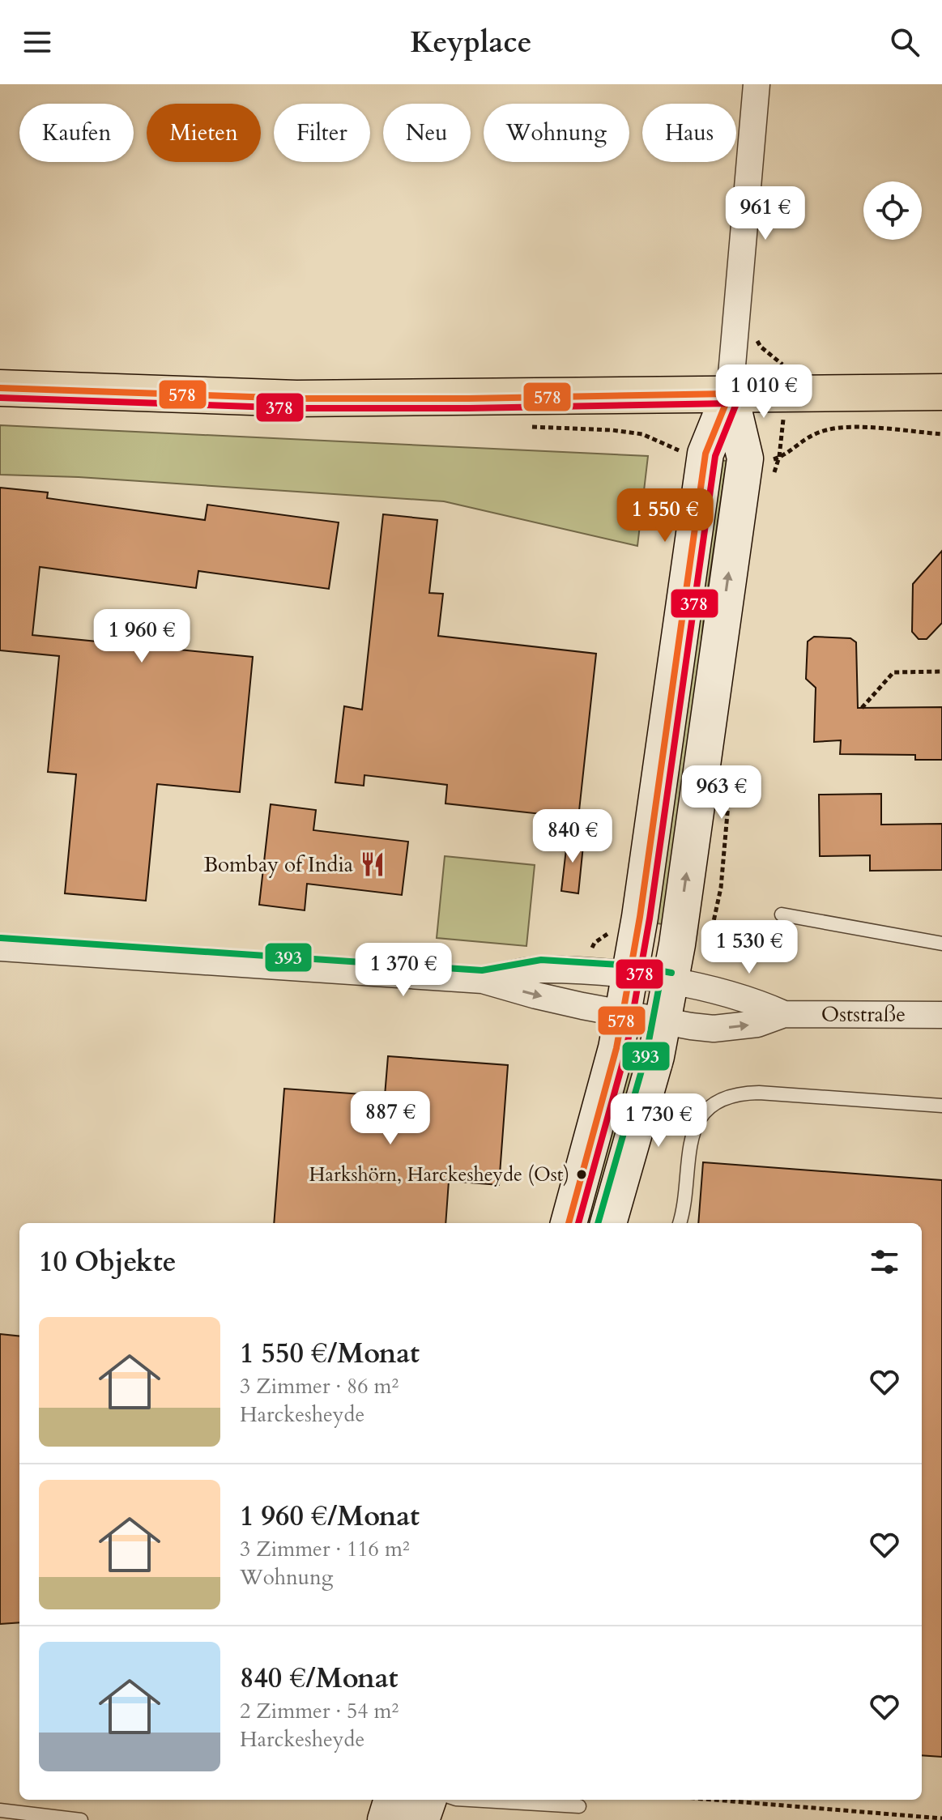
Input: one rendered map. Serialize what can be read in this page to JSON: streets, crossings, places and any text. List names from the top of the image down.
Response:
{
  "streets": {
    "street": ["Oststraße"]
  },
  "places": {
    "restaurant": ["Bombay of India"],
    "other": ["Harkshörn, Harckesheyde (Ost)"]
  },
  "lines": ["transit line 578", "transit line 378", "transit line 393"],
  "page": {
    "header": "Keyplace",
    "chip": [
      "Kaufen",
      "Mieten",
      "Filter",
      "Neu",
      "Wohnung",
      "Haus"
    ],
    "price": [
      "961 €",
      "1 010 €",
      "1 550 €",
      "1 960 €",
      "963 €",
      "840 €",
      "1 530 €",
      "1 370 €",
      "887 €",
      "1 730 €"
    ],
    "heading": "10 Objekte",
    "list": [
      {
        "name": "1 550 €/Monat",
        "note": "3 Zimmer · 86 m² · Harckesheyde"
      },
      {
        "name": "1 960 €/Monat",
        "note": "3 Zimmer · 116 m² · Wohnung"
      },
      {
        "name": "840 €/Monat",
        "note": "2 Zimmer · 54 m² · Harckesheyde"
      }
    ]
  }
}
